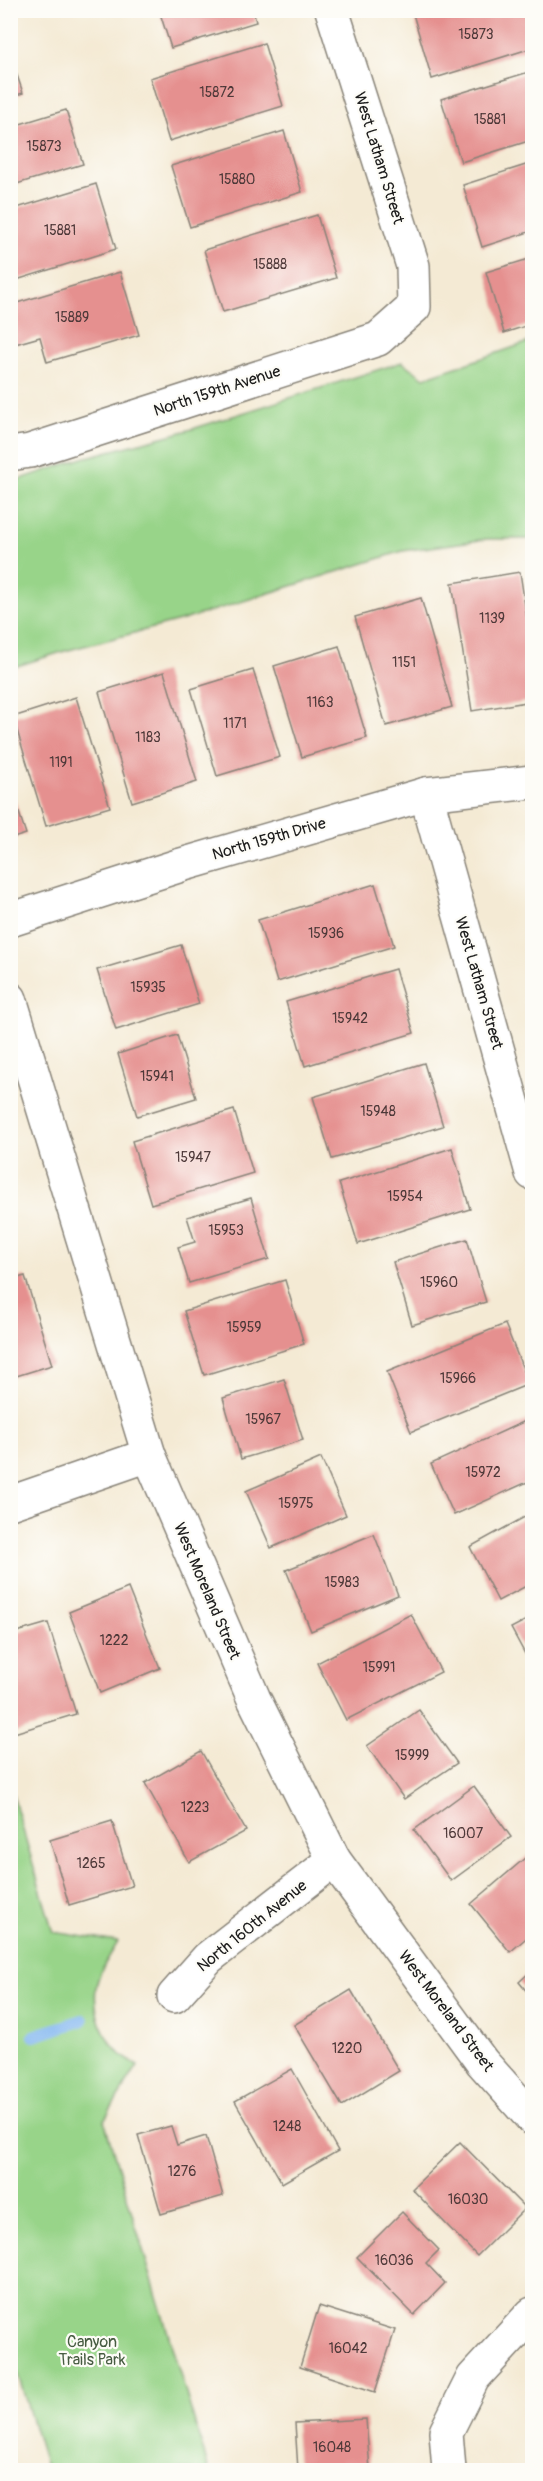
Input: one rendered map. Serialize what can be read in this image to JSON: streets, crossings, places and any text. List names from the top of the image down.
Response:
{
  "streets": {
    "street": [
      "West Latham Street",
      "North 159th Avenue",
      "North 159th Drive",
      "West Moreland Street",
      "North 160th Avenue"
    ]
  },
  "crossings": [
    ["West Latham Street", "North 159th Avenue"],
    ["West Latham Street", "North 159th Drive"],
    ["West Moreland Street", "North 160th Avenue"]
  ],
  "parks": ["Canyon Trails Park"],
  "house_numbers": [
    "15873",
    "15872",
    "15881",
    "15873",
    "15880",
    "15881",
    "15888",
    "15889",
    "1139",
    "1151",
    "1163",
    "1171",
    "1183",
    "1191",
    "15936",
    "15935",
    "15942",
    "15941",
    "15948",
    "15947",
    "15954",
    "15953",
    "15960",
    "15959",
    "15966",
    "15967",
    "15972",
    "15975",
    "15983",
    "1222",
    "15991",
    "15999",
    "1223",
    "16007",
    "1265",
    "1220",
    "1248",
    "1276",
    "16030",
    "16036",
    "16042",
    "16048"
  ]
}
